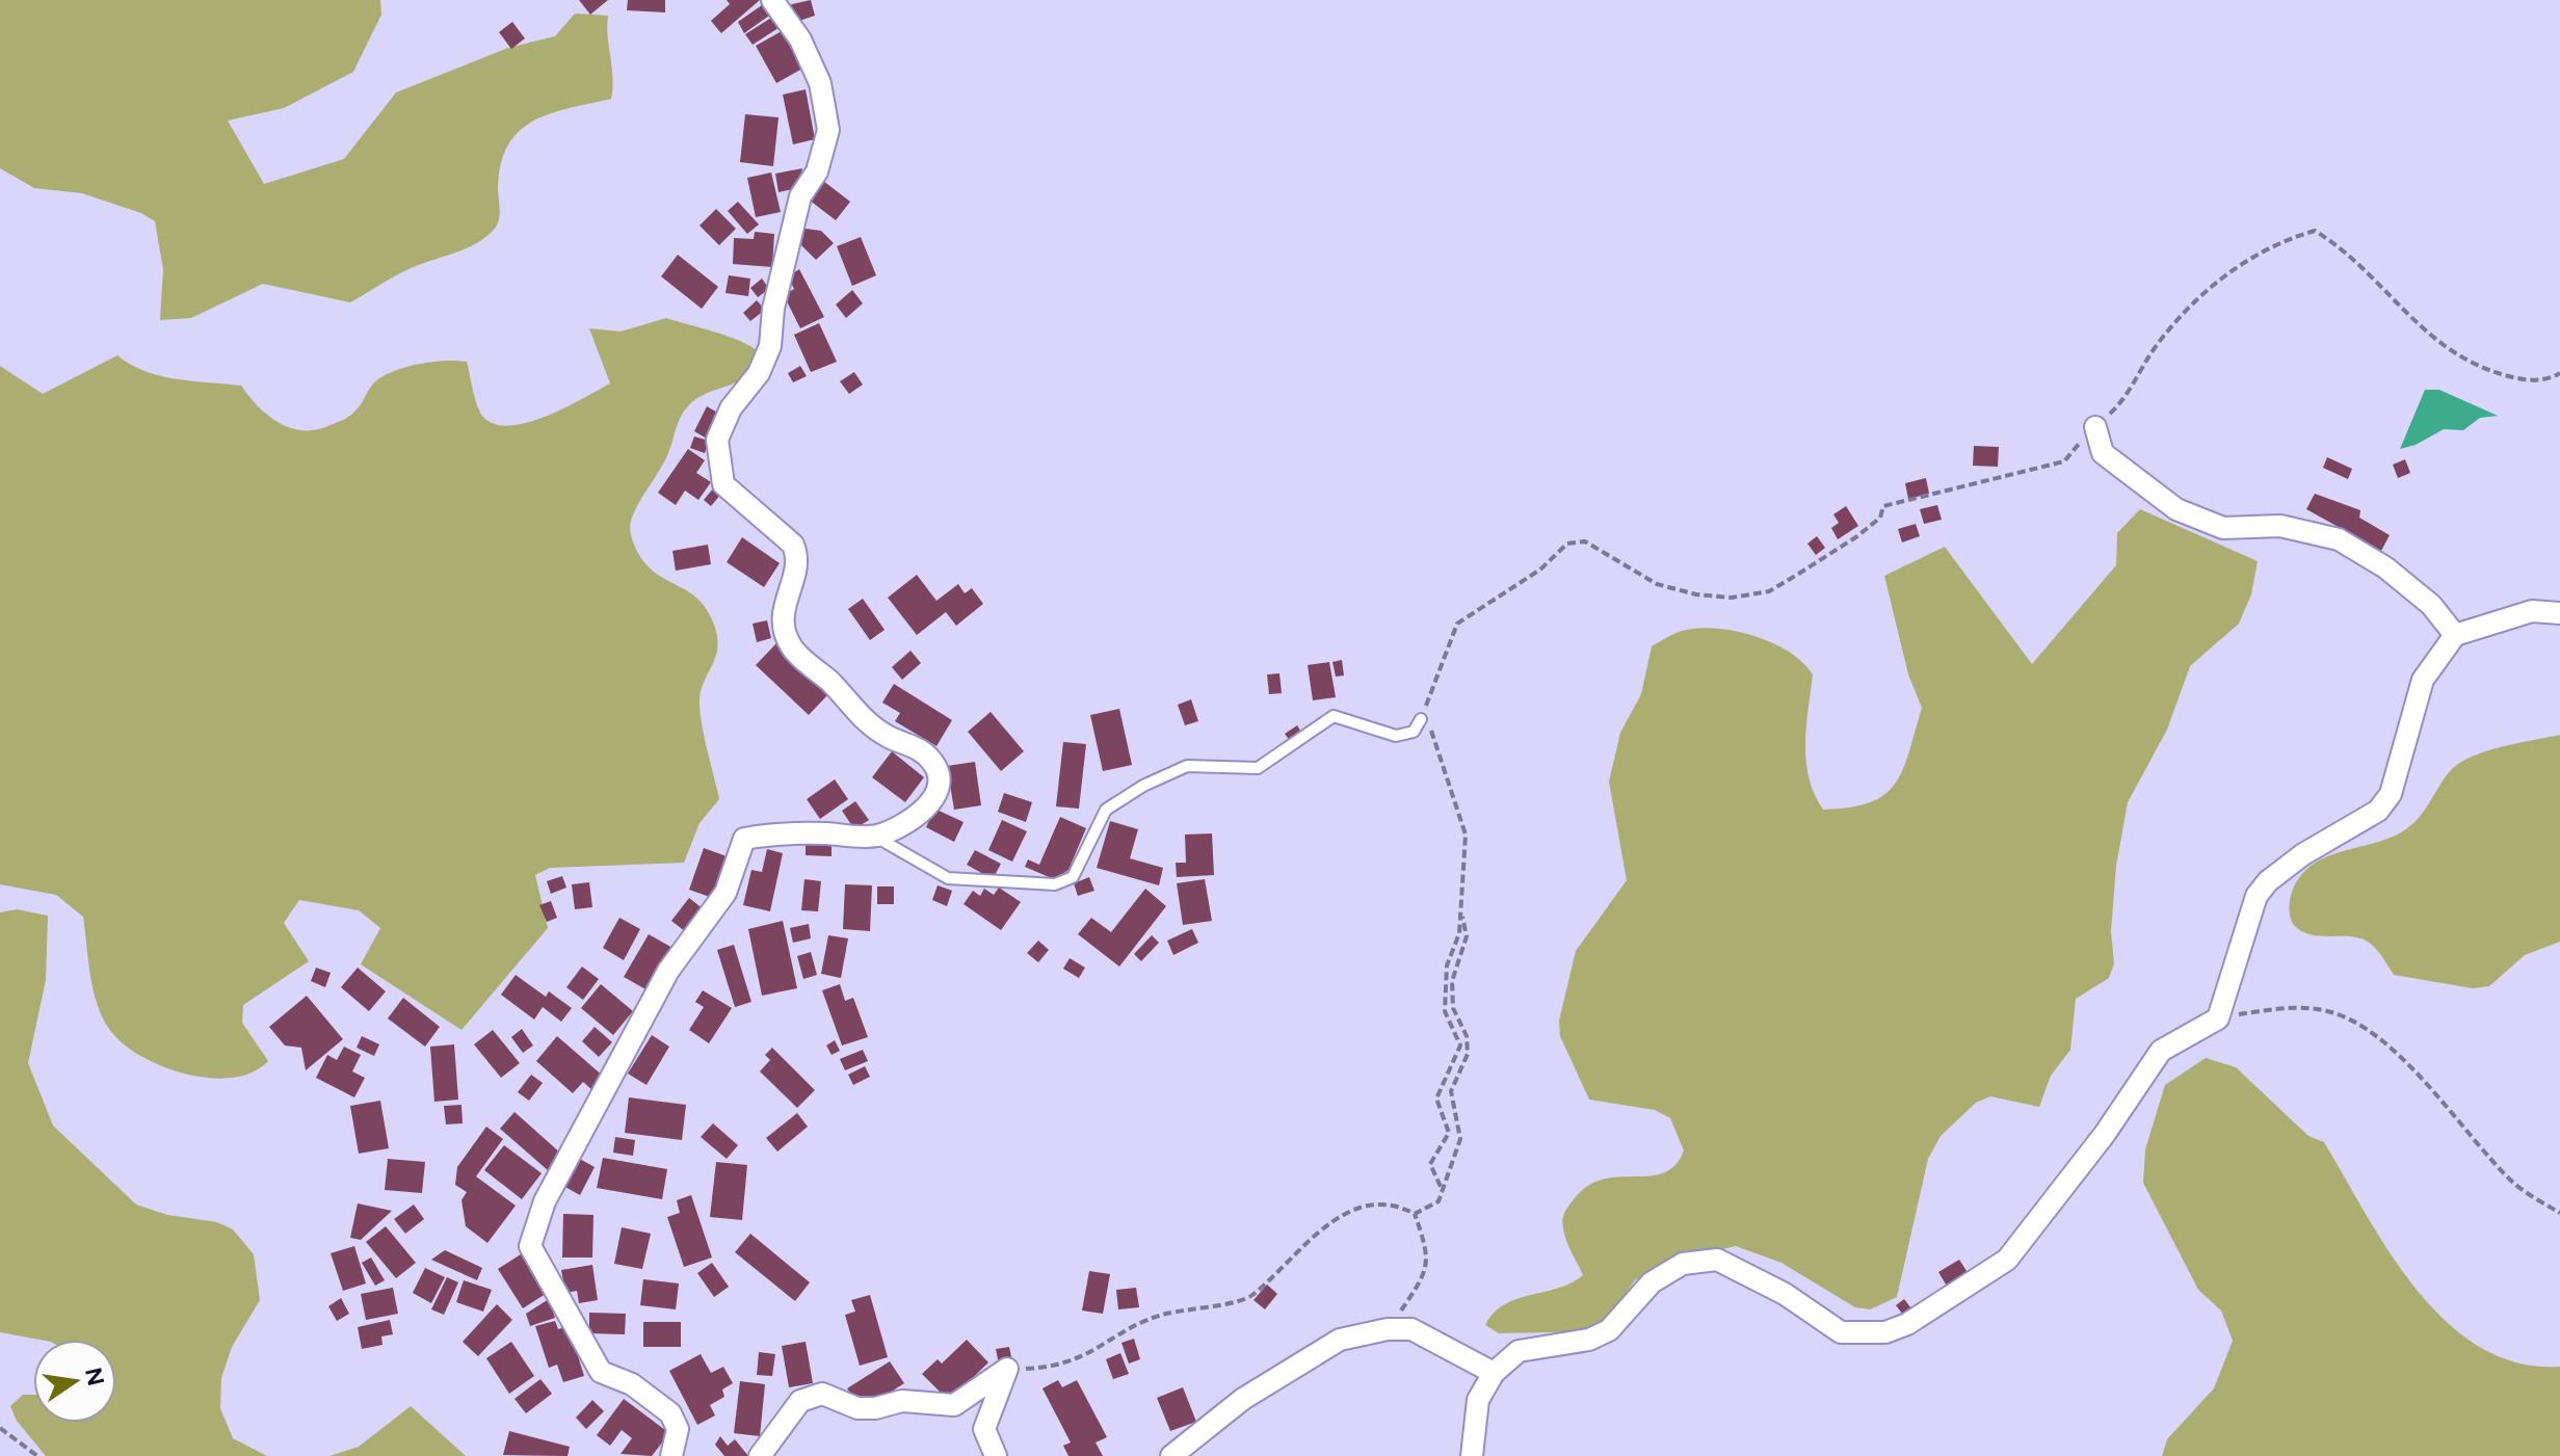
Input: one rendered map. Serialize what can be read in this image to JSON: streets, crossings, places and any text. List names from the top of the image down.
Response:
{
  "north": "right"
}
